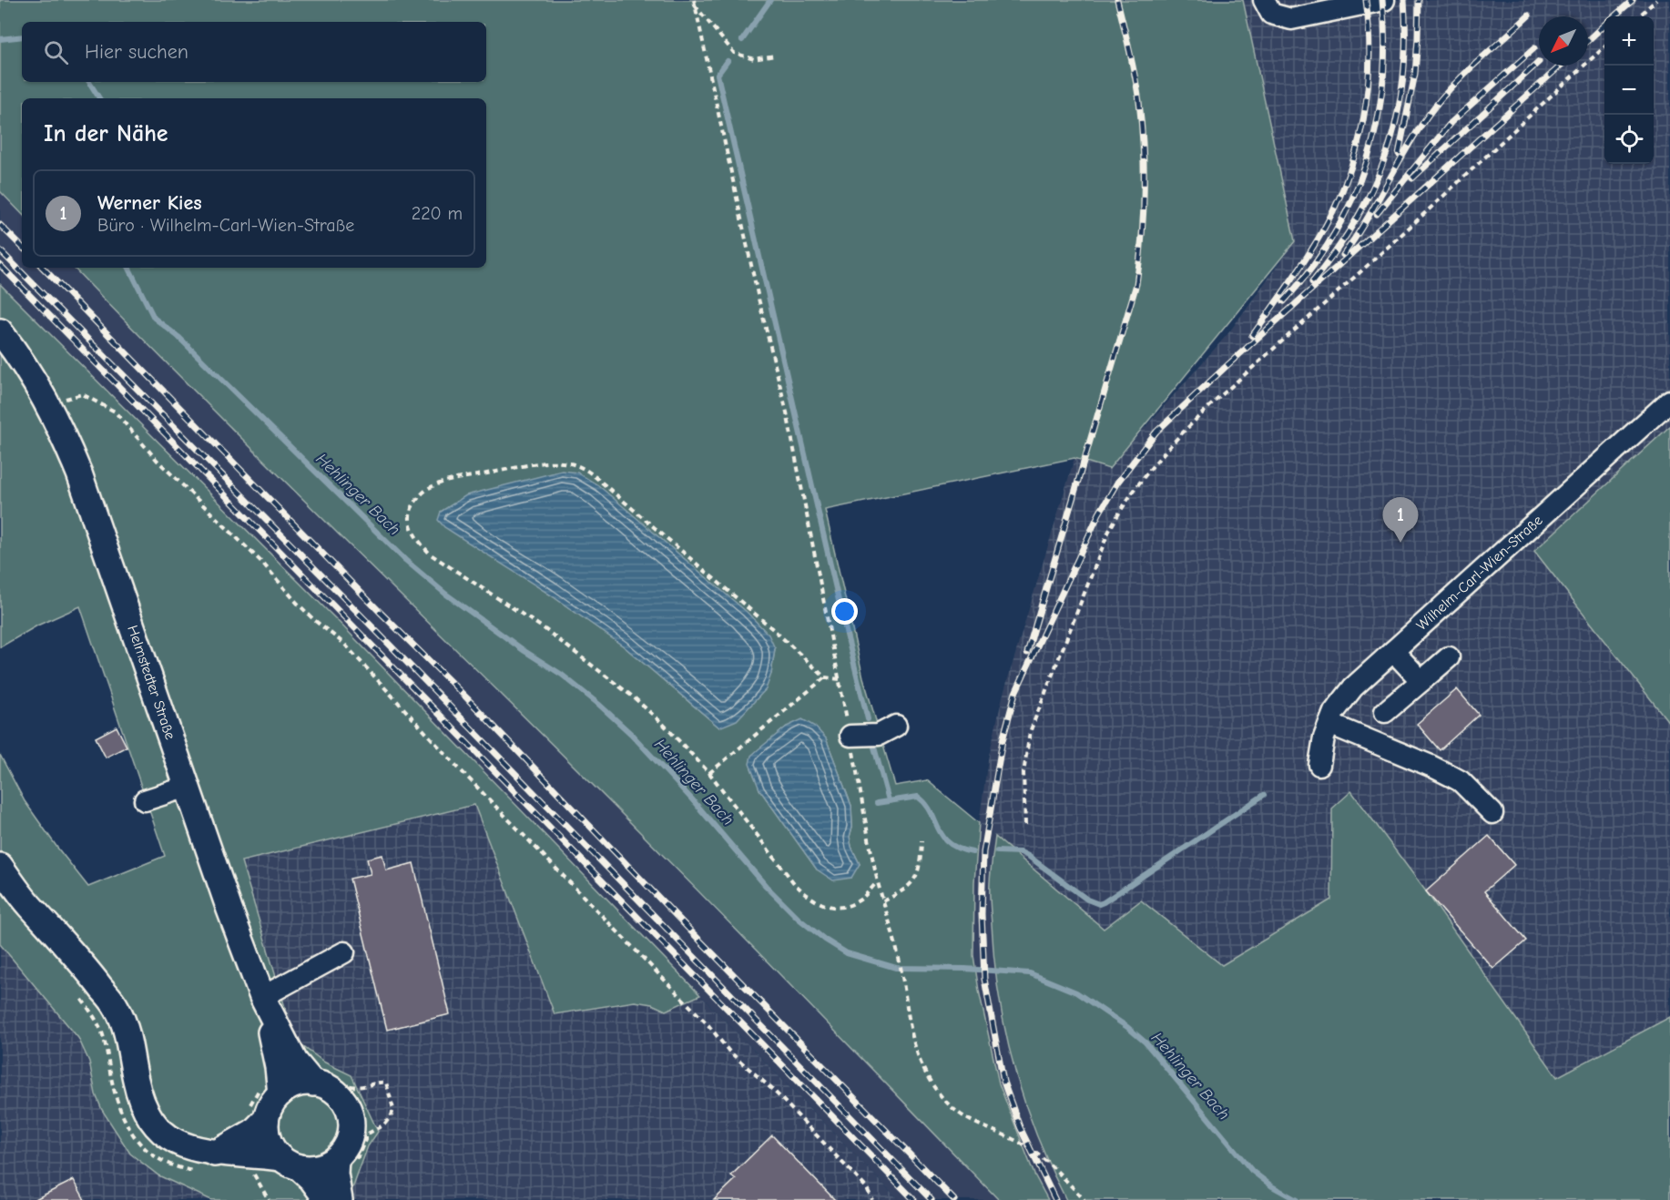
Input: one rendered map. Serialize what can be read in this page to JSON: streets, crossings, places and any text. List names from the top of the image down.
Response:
{
  "streets": {
    "main road": ["Helmstedter Straße"],
    "street": ["Wilhelm-Carl-Wien-Straße"]
  },
  "water": ["Hehlinger Bach"],
  "north": "bottom left",
  "page": {
    "map_buttons": ["+", "−"],
    "search": "Hier suchen",
    "heading": "In der Nähe",
    "list": [
      {
        "mark": "1",
        "name": "Werner Kies",
        "note": "Büro · Wilhelm-Carl-Wien-Straße",
        "value": "220 m"
      }
    ],
    "pins": "1"
  }
}
